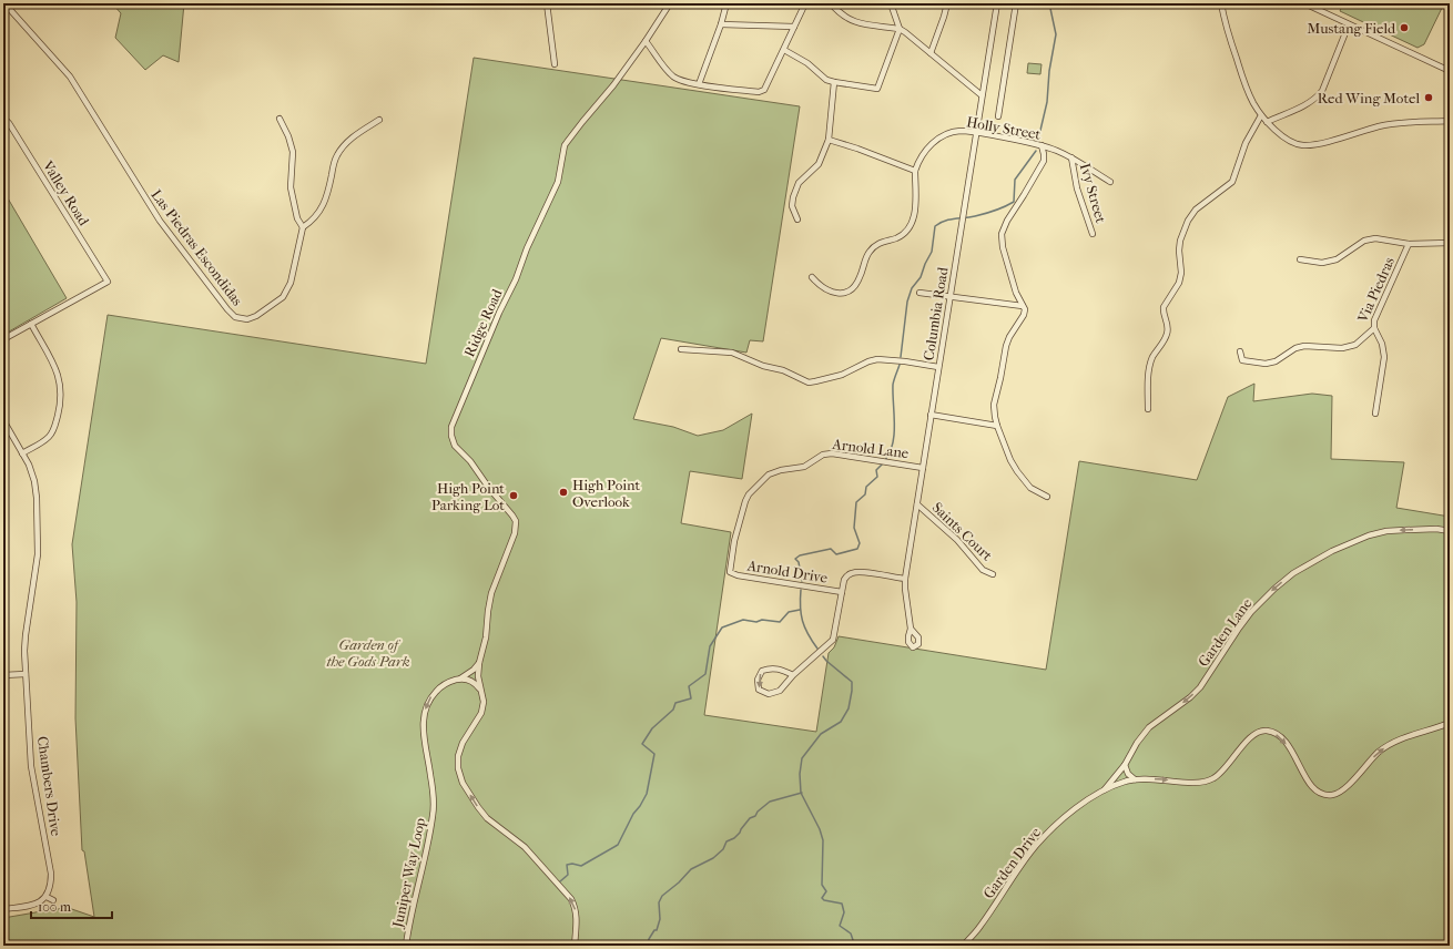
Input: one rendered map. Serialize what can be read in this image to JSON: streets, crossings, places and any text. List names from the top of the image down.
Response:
{
  "streets": {
    "street": [
      "Holly Street",
      "Valley Road",
      "Ivy Street",
      "Las Piedras Escondidas",
      "Via Piedras",
      "Columbia Road",
      "Ridge Road",
      "Arnold Lane",
      "Saints Court",
      "Arnold Drive",
      "Garden Lane",
      "Chambers Drive",
      "Garden Drive",
      "Juniper Way Loop"
    ]
  },
  "crossings": [
    ["Holly Street", "Ivy Street"],
    ["Holly Street", "Columbia Road"],
    ["Columbia Road", "Arnold Lane"],
    ["Columbia Road", "Saints Court"],
    ["Arnold Lane", "Arnold Drive"],
    ["Garden Lane", "Garden Drive"]
  ],
  "one_way": ["Garden Lane", "Garden Drive", "Juniper Way Loop"],
  "parks": ["Garden of the Gods Park"],
  "places": [
    "Mustang Field",
    "Red Wing Motel",
    "High Point Overlook",
    "High Point Parking Lot"
  ],
  "scale_bar": "100 m"
}
